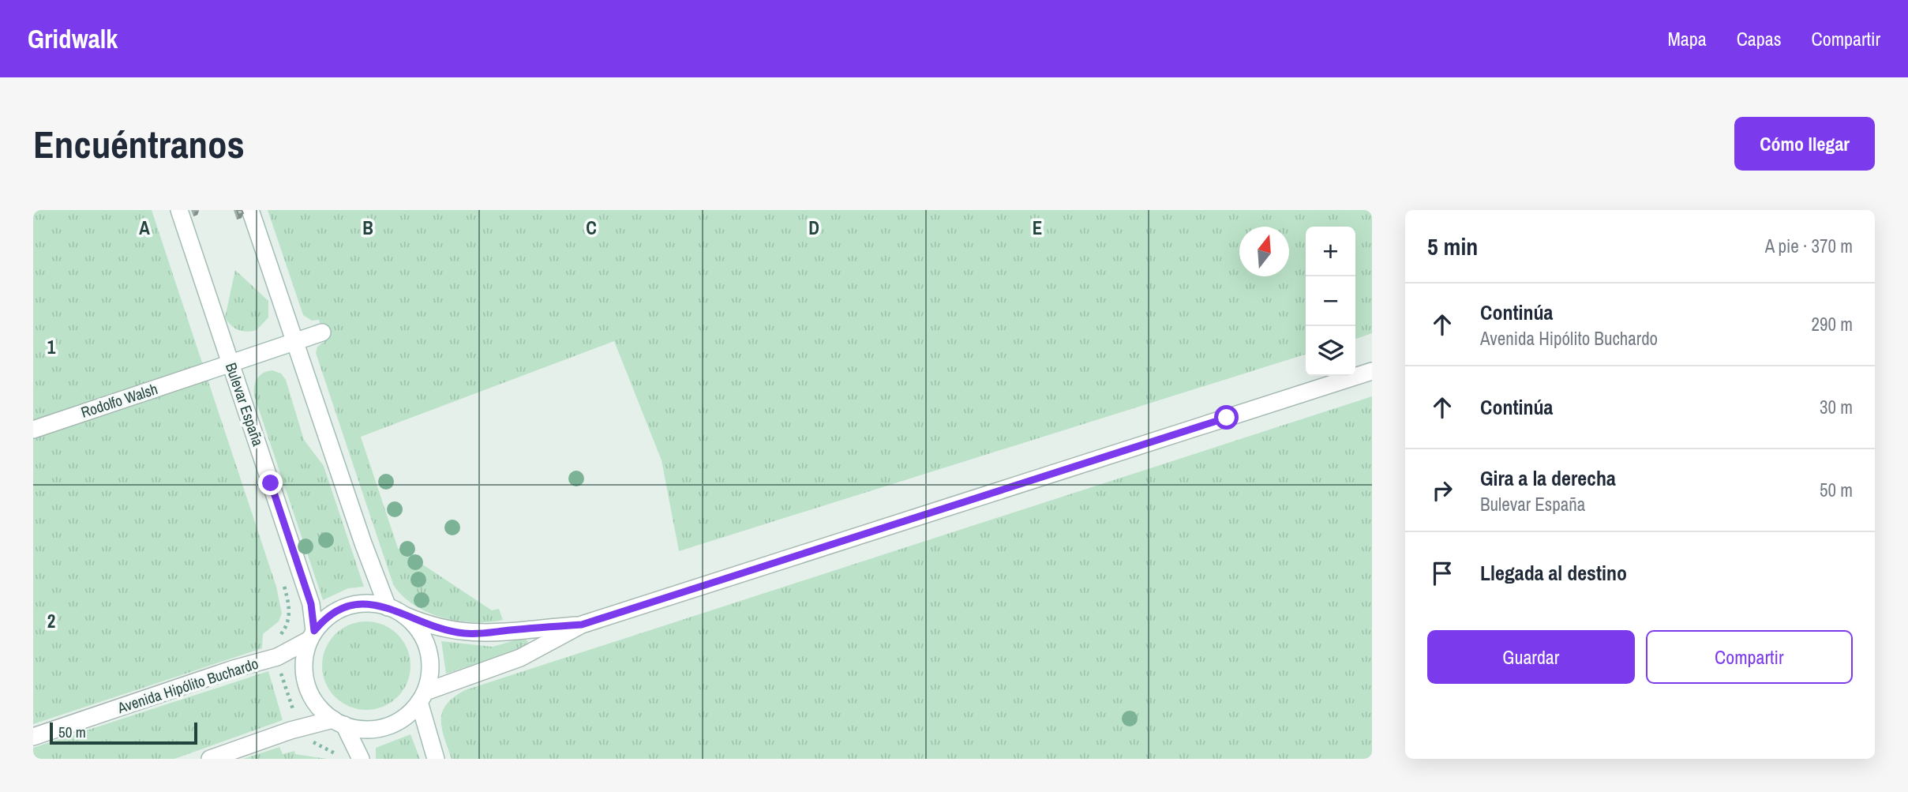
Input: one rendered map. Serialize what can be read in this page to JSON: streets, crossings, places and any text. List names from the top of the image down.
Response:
{
  "streets": {
    "street": ["Rodolfo Walsh", "Bulevar España", "Avenida Hipólito Buchardo"]
  },
  "crossings": [
    ["Rodolfo Walsh", "Bulevar España"],
    ["Bulevar España", "Avenida Hipólito Buchardo"]
  ],
  "scale_bar": "50 m",
  "north": "top",
  "page": {
    "header": "Gridwalk",
    "nav": ["Mapa", "Capas", "Compartir"],
    "buttons": [
      "Cómo llegar",
      ["Guardar", "Compartir"]
    ],
    "title": "Encuéntranos",
    "heading": ["5 min", "A pie · 370 m"],
    "map_buttons": ["+", "−"],
    "list": [
      ["Continúa", "Avenida Hipólito Buchardo", "290 m"],
      ["Continúa", "30 m"],
      ["Gira a la derecha", "Bulevar España", "50 m"],
      "Llegada al destino"
    ],
    "scale": "50 m"
  },
  "grid": {
    "columns": [
      "A",
      "B",
      "C",
      "D",
      "E"
    ],
    "rows": ["1", "2"]
  }
}
